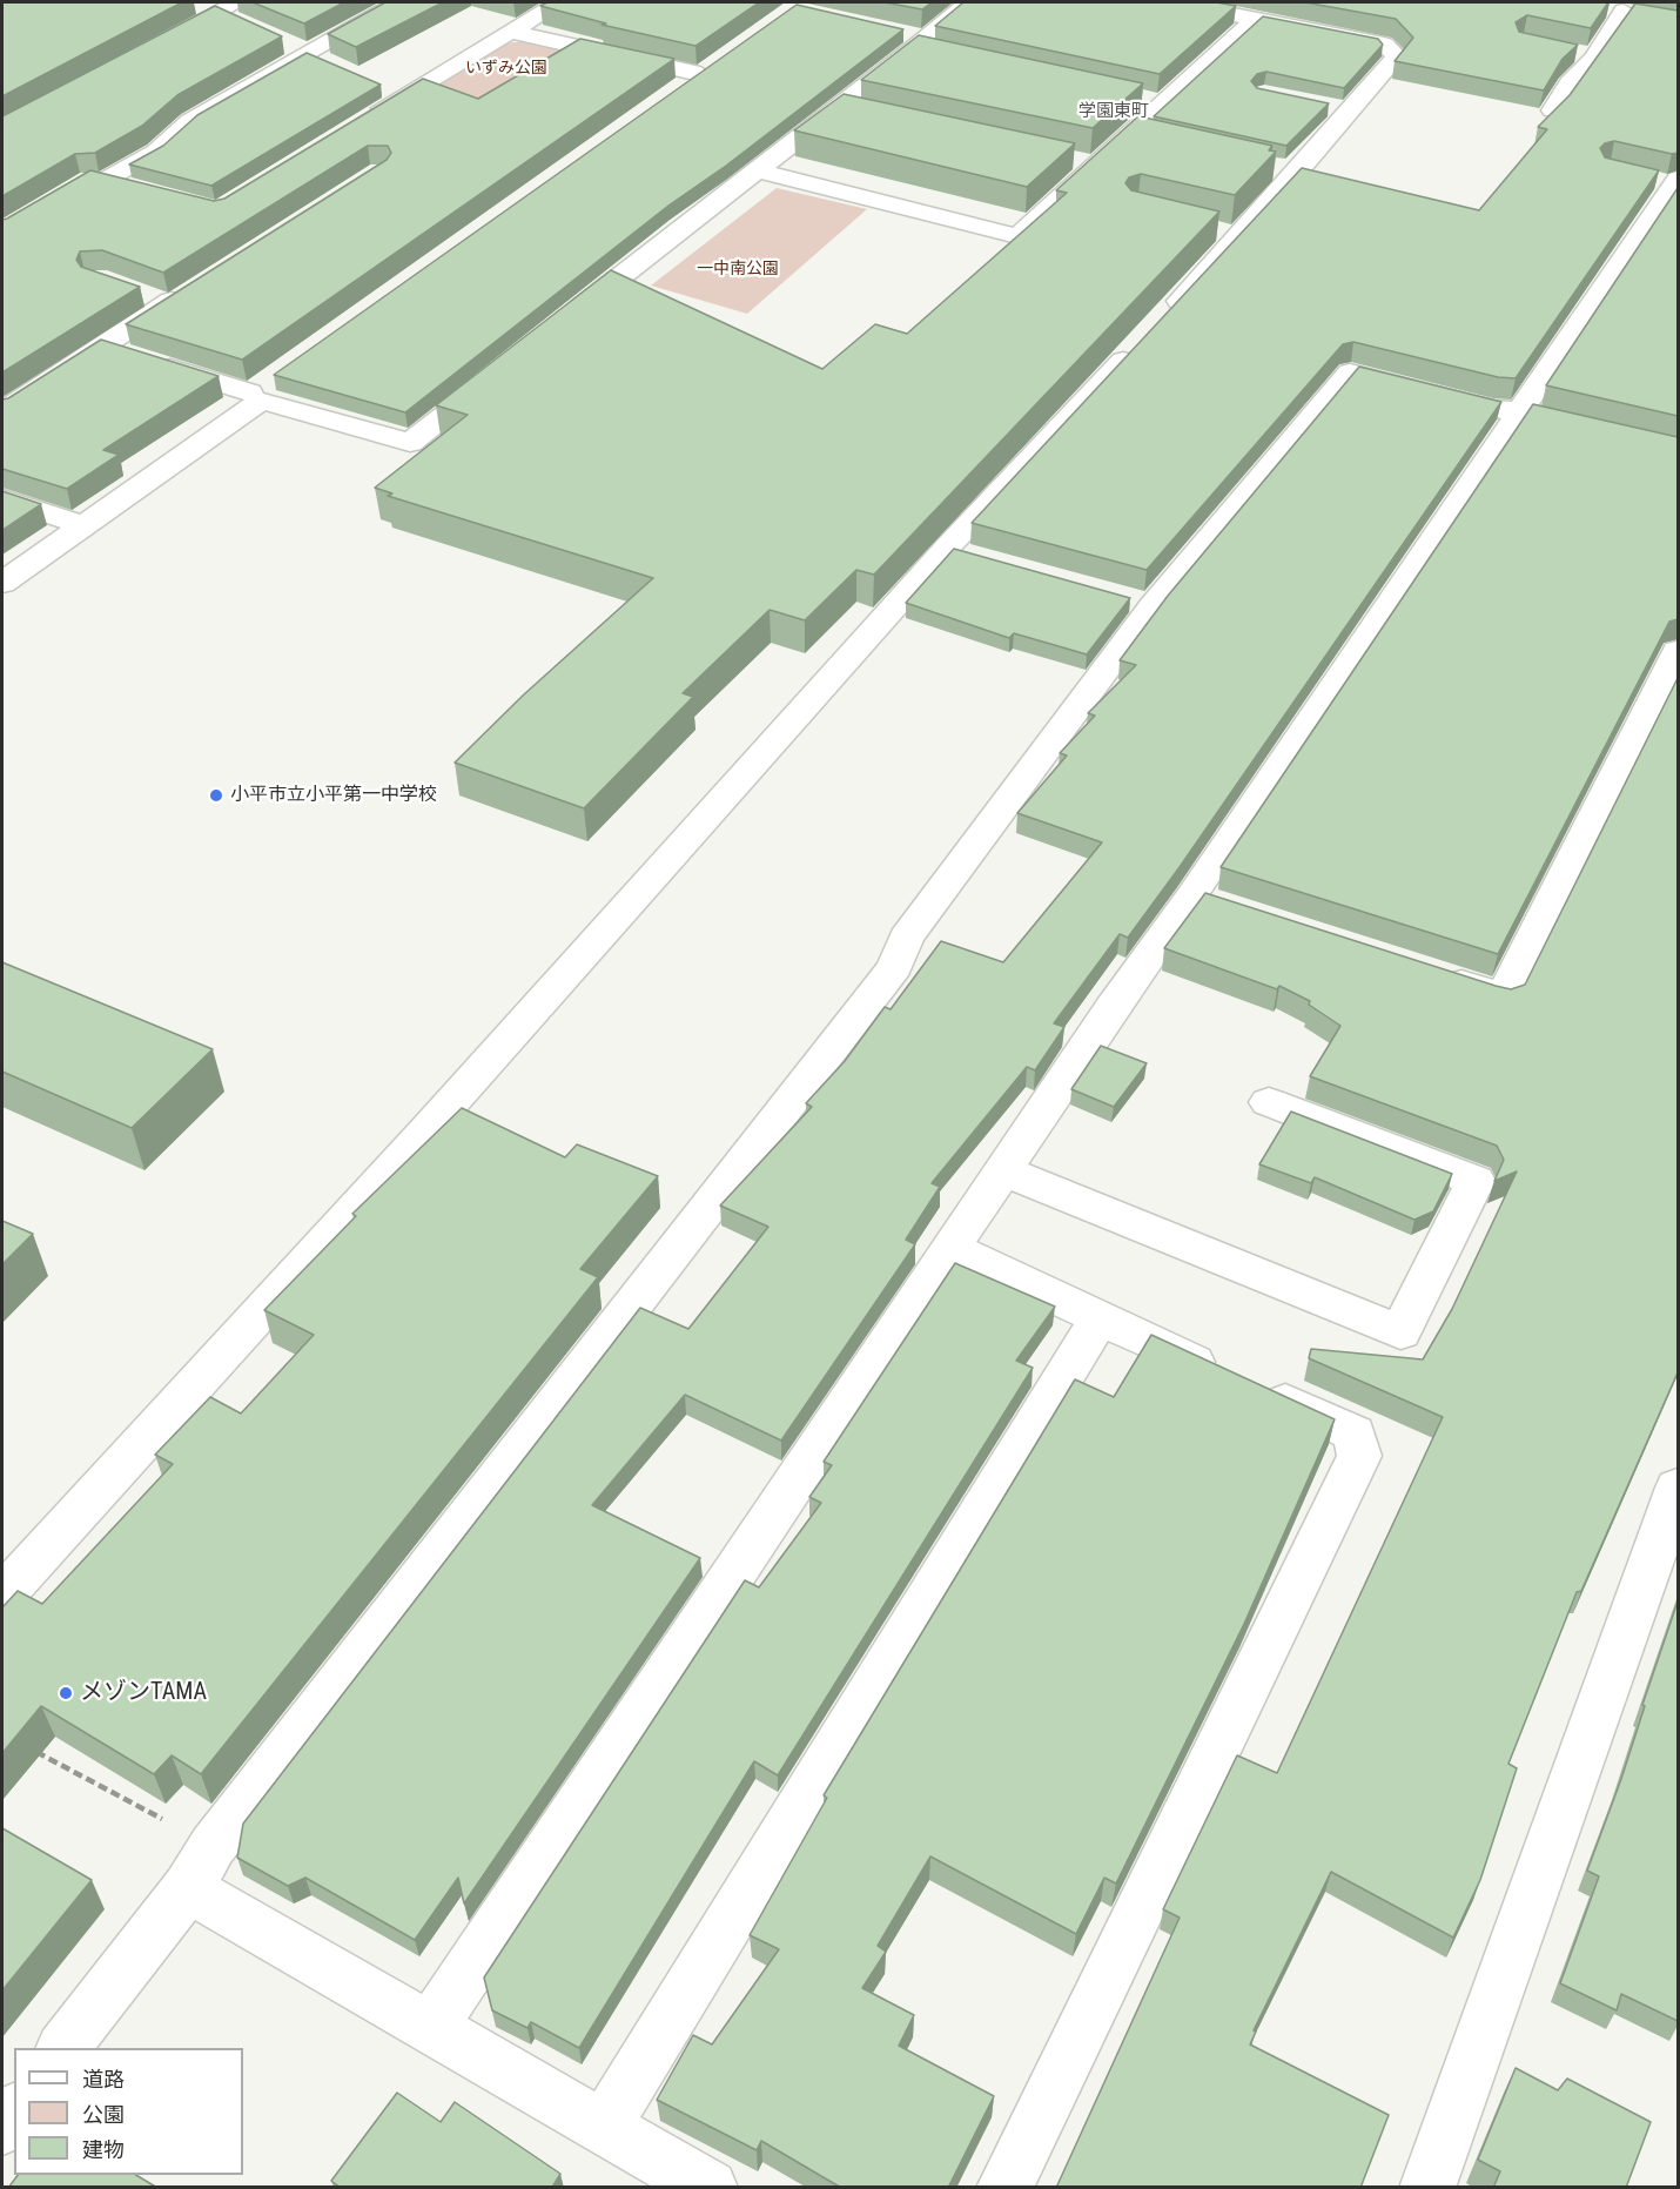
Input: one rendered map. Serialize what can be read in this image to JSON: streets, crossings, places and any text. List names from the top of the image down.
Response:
{
  "districts": ["学園東町"],
  "parks": ["いずみ公園", "一中南公園"],
  "places": ["小平市立小平第一中学校", "メゾンTAMA"],
  "legend": ["道路", "公園", "建物"]
}
